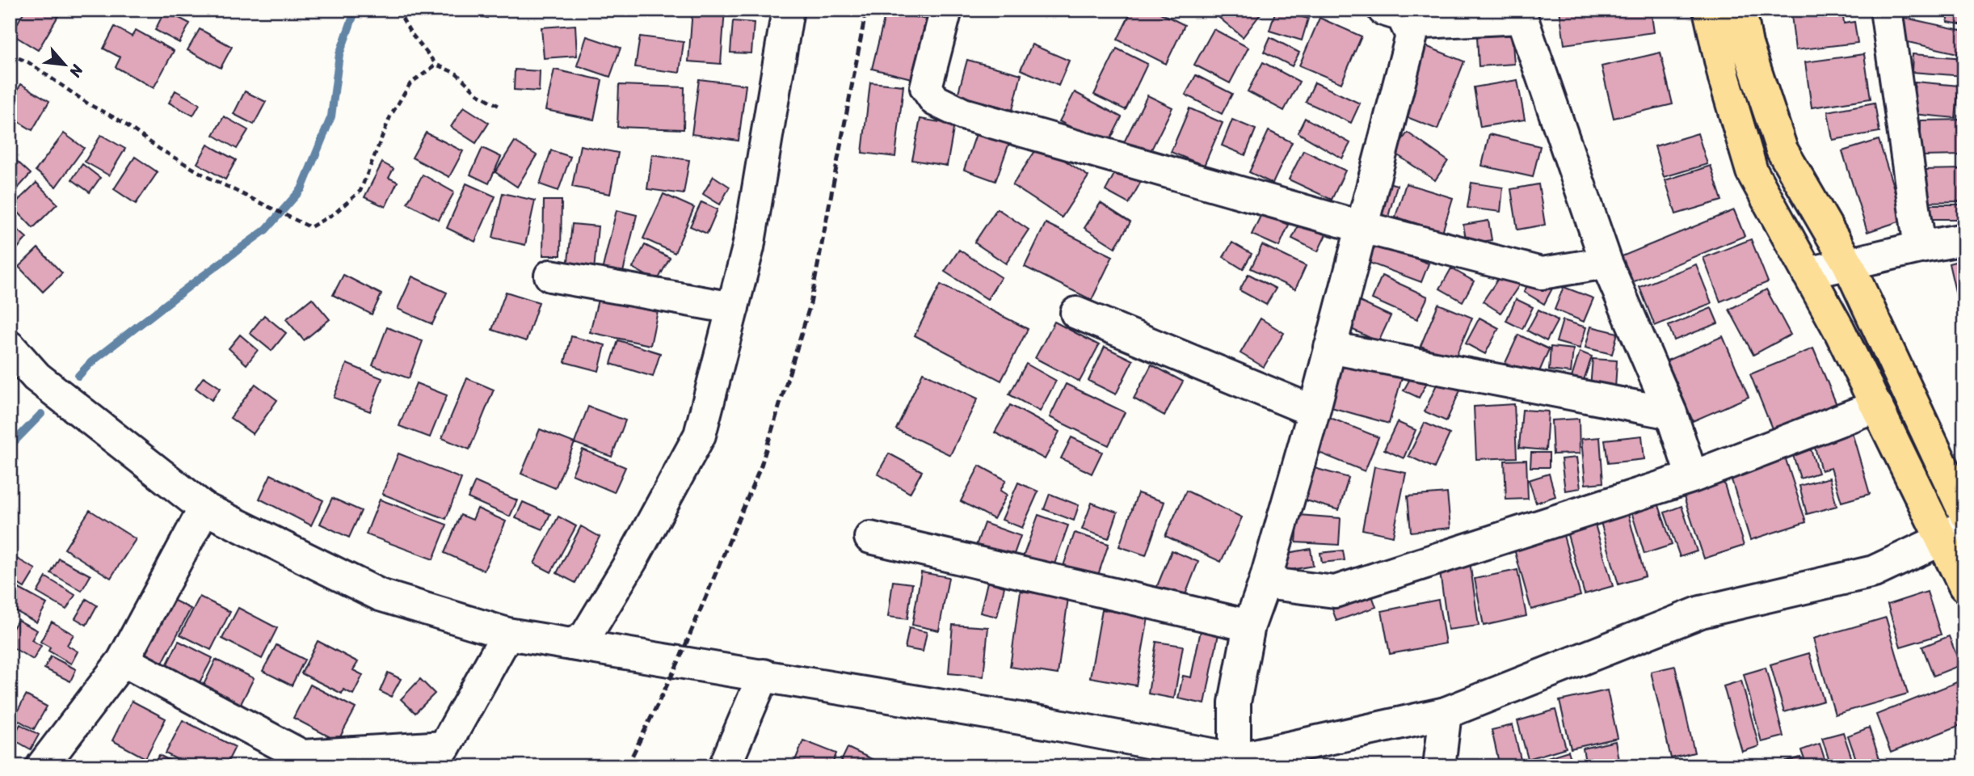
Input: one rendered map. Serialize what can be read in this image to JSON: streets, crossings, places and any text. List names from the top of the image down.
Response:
{
  "north": "bottom right"
}
